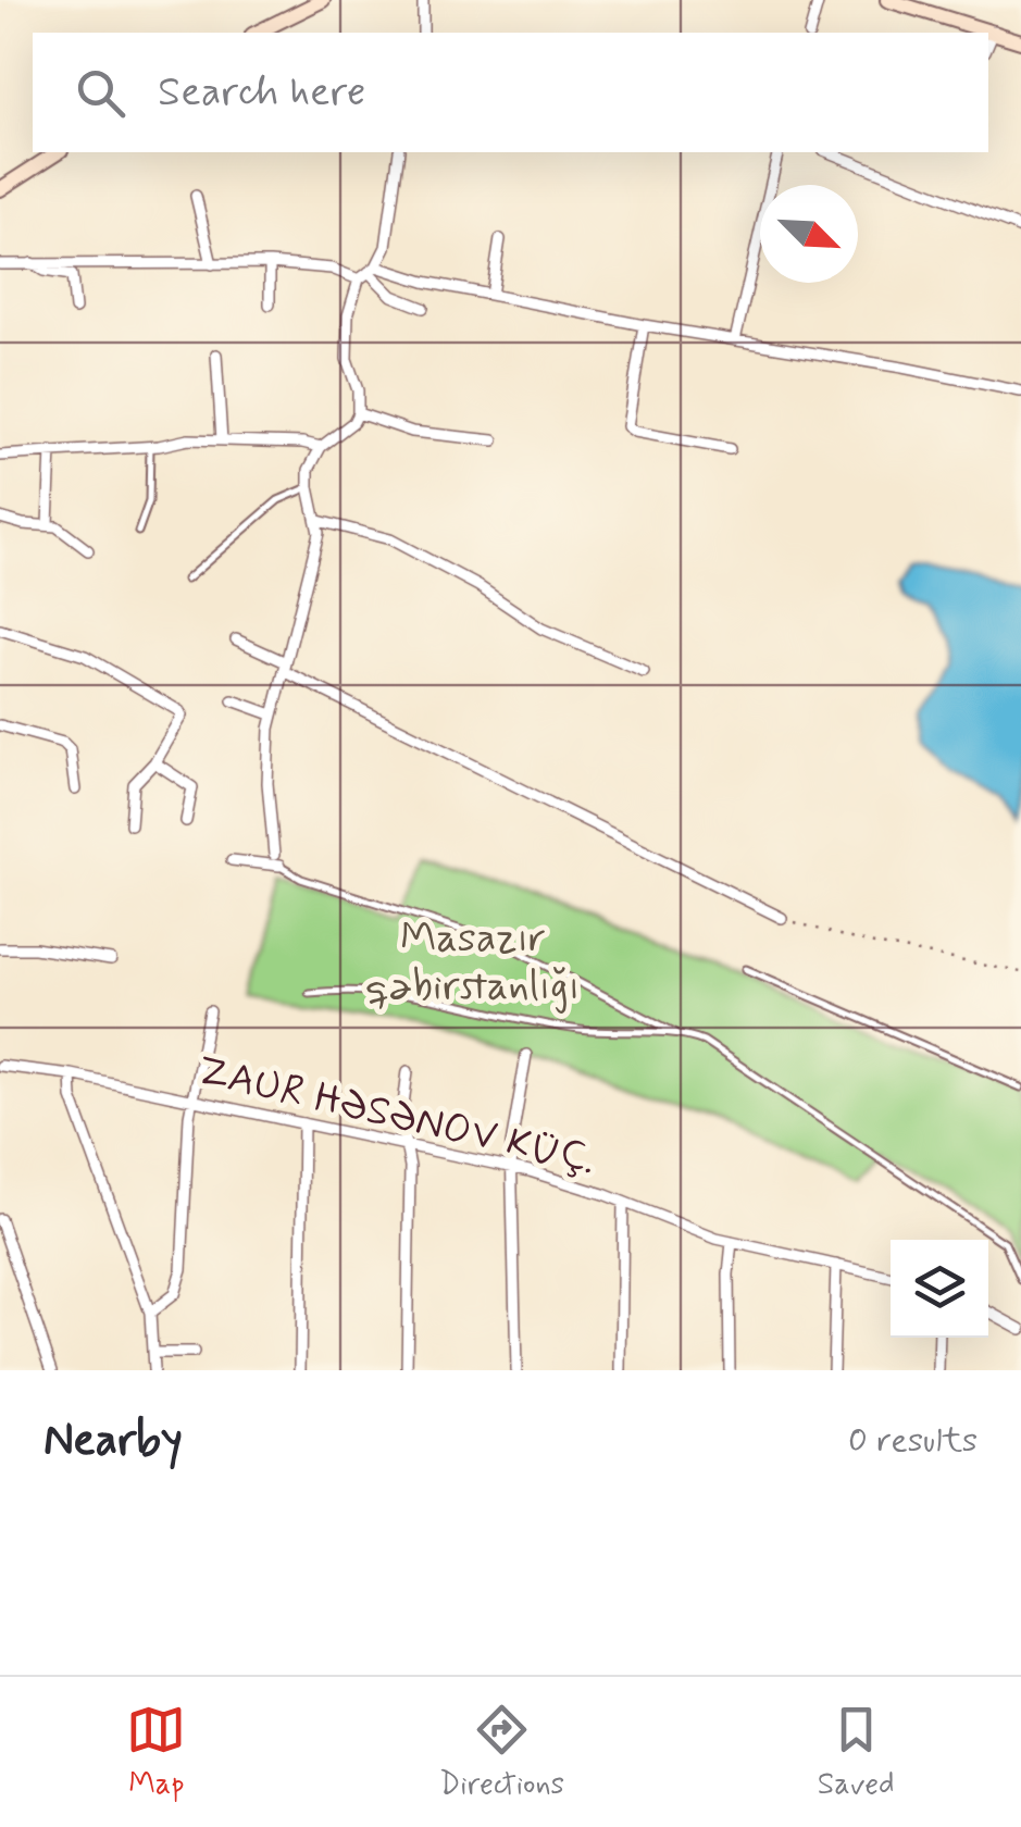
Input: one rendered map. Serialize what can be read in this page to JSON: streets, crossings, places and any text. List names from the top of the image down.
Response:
{
  "streets": {
    "street": ["ZAUR HƏSƏNOV KÜÇ."]
  },
  "parks": ["Masazır qəbirstanlığı"],
  "north": "bottom right",
  "page": {
    "search": "Search here",
    "heading": ["Nearby", "0 results"],
    "nav": ["Map", "Directions", "Saved"]
  }
}
